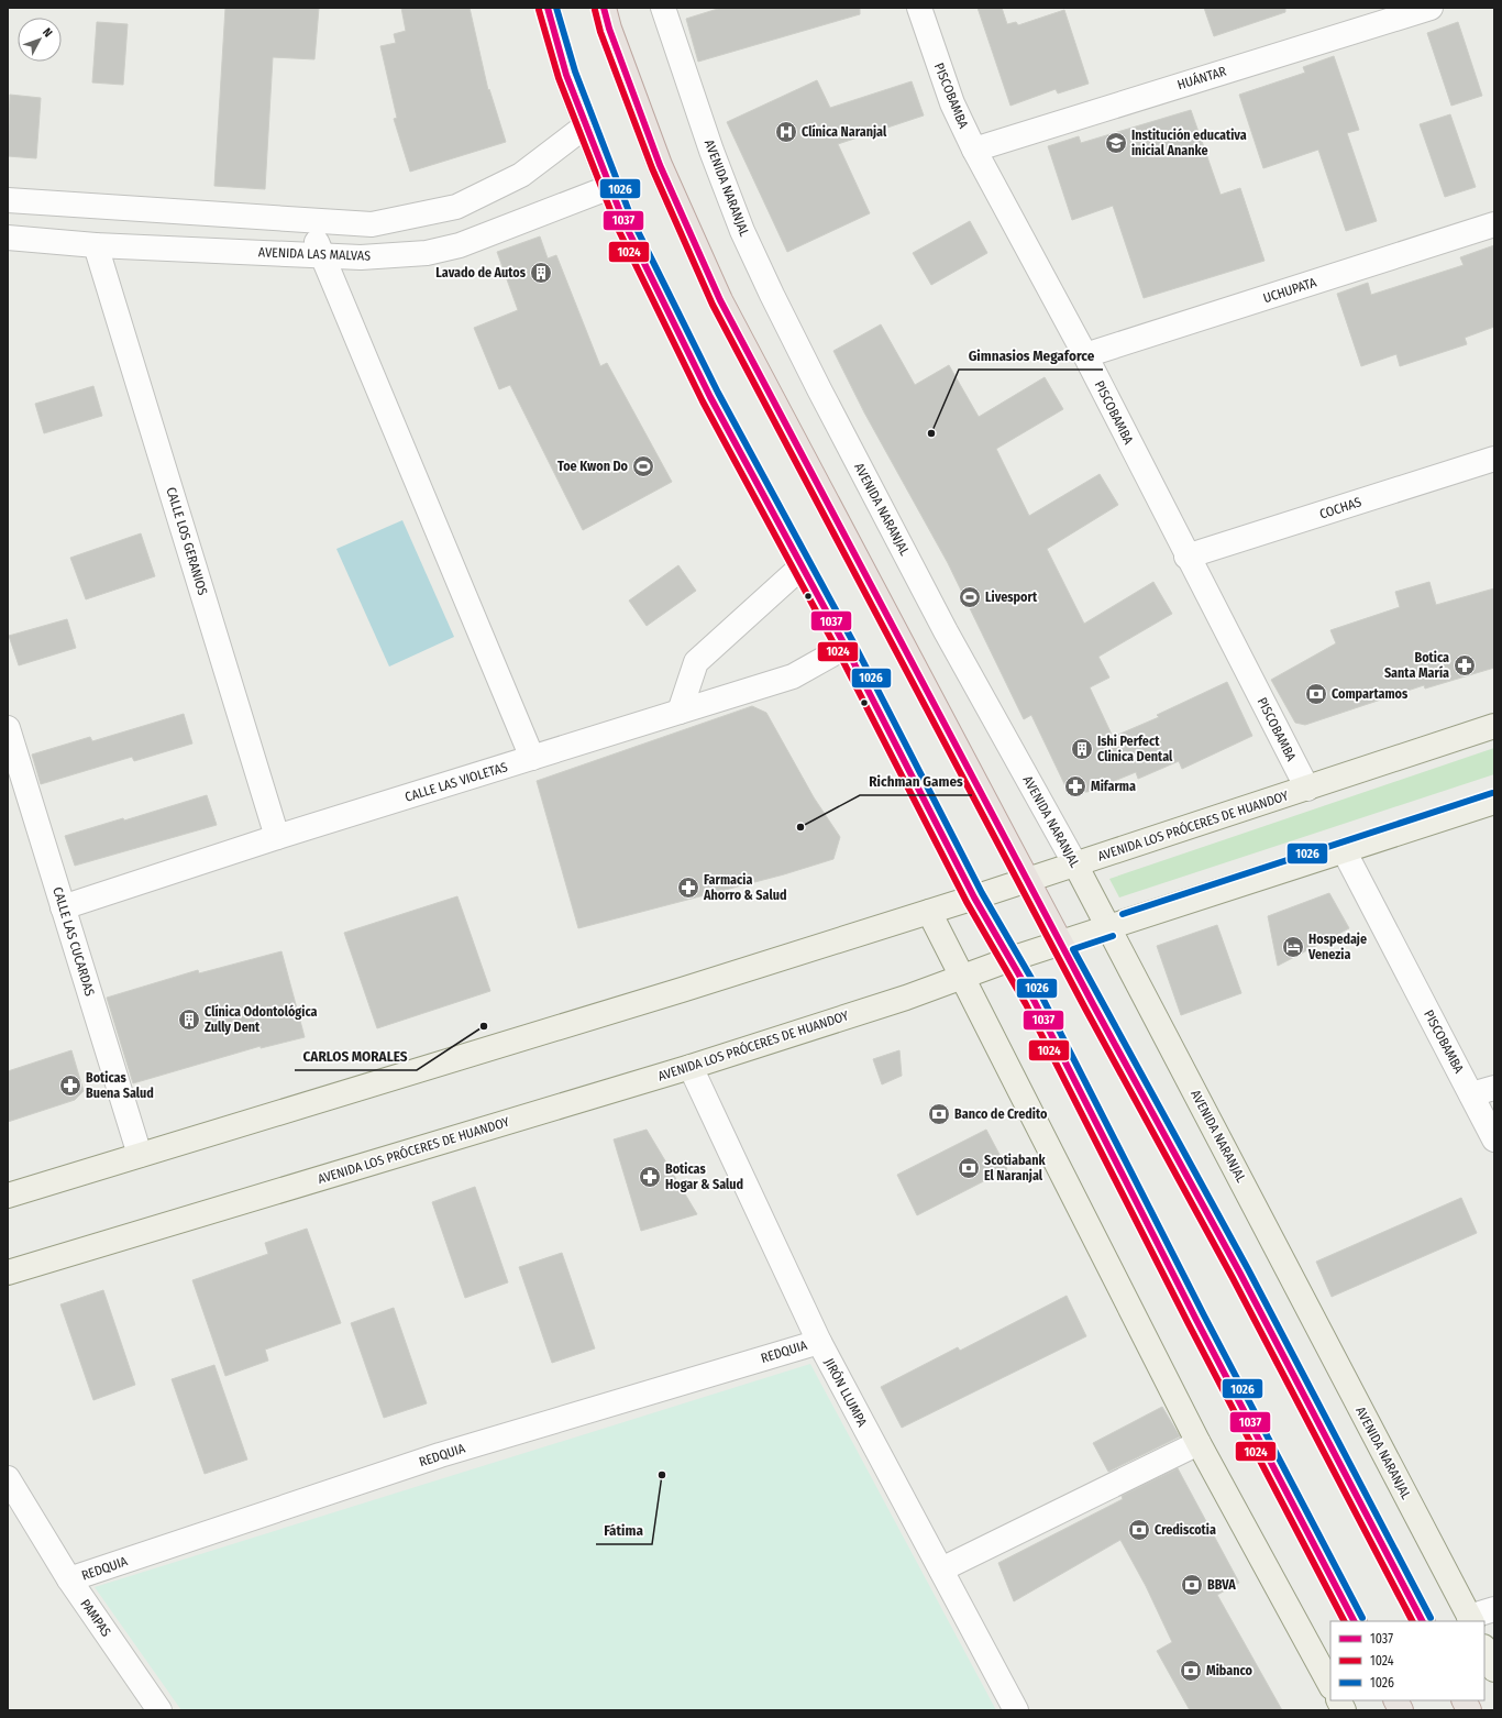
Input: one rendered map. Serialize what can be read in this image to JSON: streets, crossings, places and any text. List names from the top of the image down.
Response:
{
  "streets": {
    "main road": ["AVENIDA NARANJAL", "AVENIDA LOS PRÓCERES DE HUANDOY"],
    "street": [
      "HUÁNTAR",
      "PISCOBAMBA",
      "AVENIDA LAS MALVAS",
      "UCHUPATA",
      "COCHAS",
      "CALLE LOS GERANIOS",
      "CALLE LAS VIOLETAS",
      "CALLE LAS CUCARDAS",
      "REDQUIA",
      "JIRÓN LLUMPA",
      "PAMPAS"
    ]
  },
  "crossings": [
    ["HUÁNTAR", "PISCOBAMBA"],
    ["PISCOBAMBA", "UCHUPATA"],
    ["PISCOBAMBA", "COCHAS"],
    ["PISCOBAMBA", "AVENIDA LOS PRÓCERES DE HUANDOY"],
    ["AVENIDA NARANJAL", "AVENIDA LOS PRÓCERES DE HUANDOY"],
    ["AVENIDA LAS MALVAS", "CALLE LOS GERANIOS"],
    ["CALLE LOS GERANIOS", "CALLE LAS VIOLETAS"],
    ["CALLE LAS VIOLETAS", "CALLE LAS CUCARDAS"],
    ["AVENIDA LOS PRÓCERES DE HUANDOY", "CALLE LAS CUCARDAS"],
    ["AVENIDA LOS PRÓCERES DE HUANDOY", "JIRÓN LLUMPA"],
    ["REDQUIA", "JIRÓN LLUMPA"],
    ["REDQUIA", "PAMPAS"]
  ],
  "places": {
    "hospital": ["Clínica Naranjal"],
    "school or university": ["Institución educativa inicial Ananke"],
    "building": ["Lavado de Autos", "Ishi Perfect Clinica Dental", "Clínica Odontológica Zully Dent"],
    "other": [
      "Gimnasios Megaforce",
      "Richman Games",
      "CARLOS MORALES",
      "Fátima"
    ],
    "sports": ["Toe Kwon Do", "Livesport"],
    "pharmacy": [
      "Botica Santa María",
      "Mifarma",
      "Farmacia Ahorro & Salud",
      "Boticas Buena Salud",
      "Boticas Hogar & Salud"
    ],
    "bank": [
      "Compartamos",
      "Banco de Credito",
      "Scotiabank El Naranjal",
      "Crediscotia",
      "BBVA",
      "Mibanco"
    ],
    "hotel": ["Hospedaje Venezia"]
  },
  "lines": ["transit line 1037", "transit line 1026", "transit line 1024"],
  "legend": ["1037", "1024", "1026"],
  "north": "top right"
}
